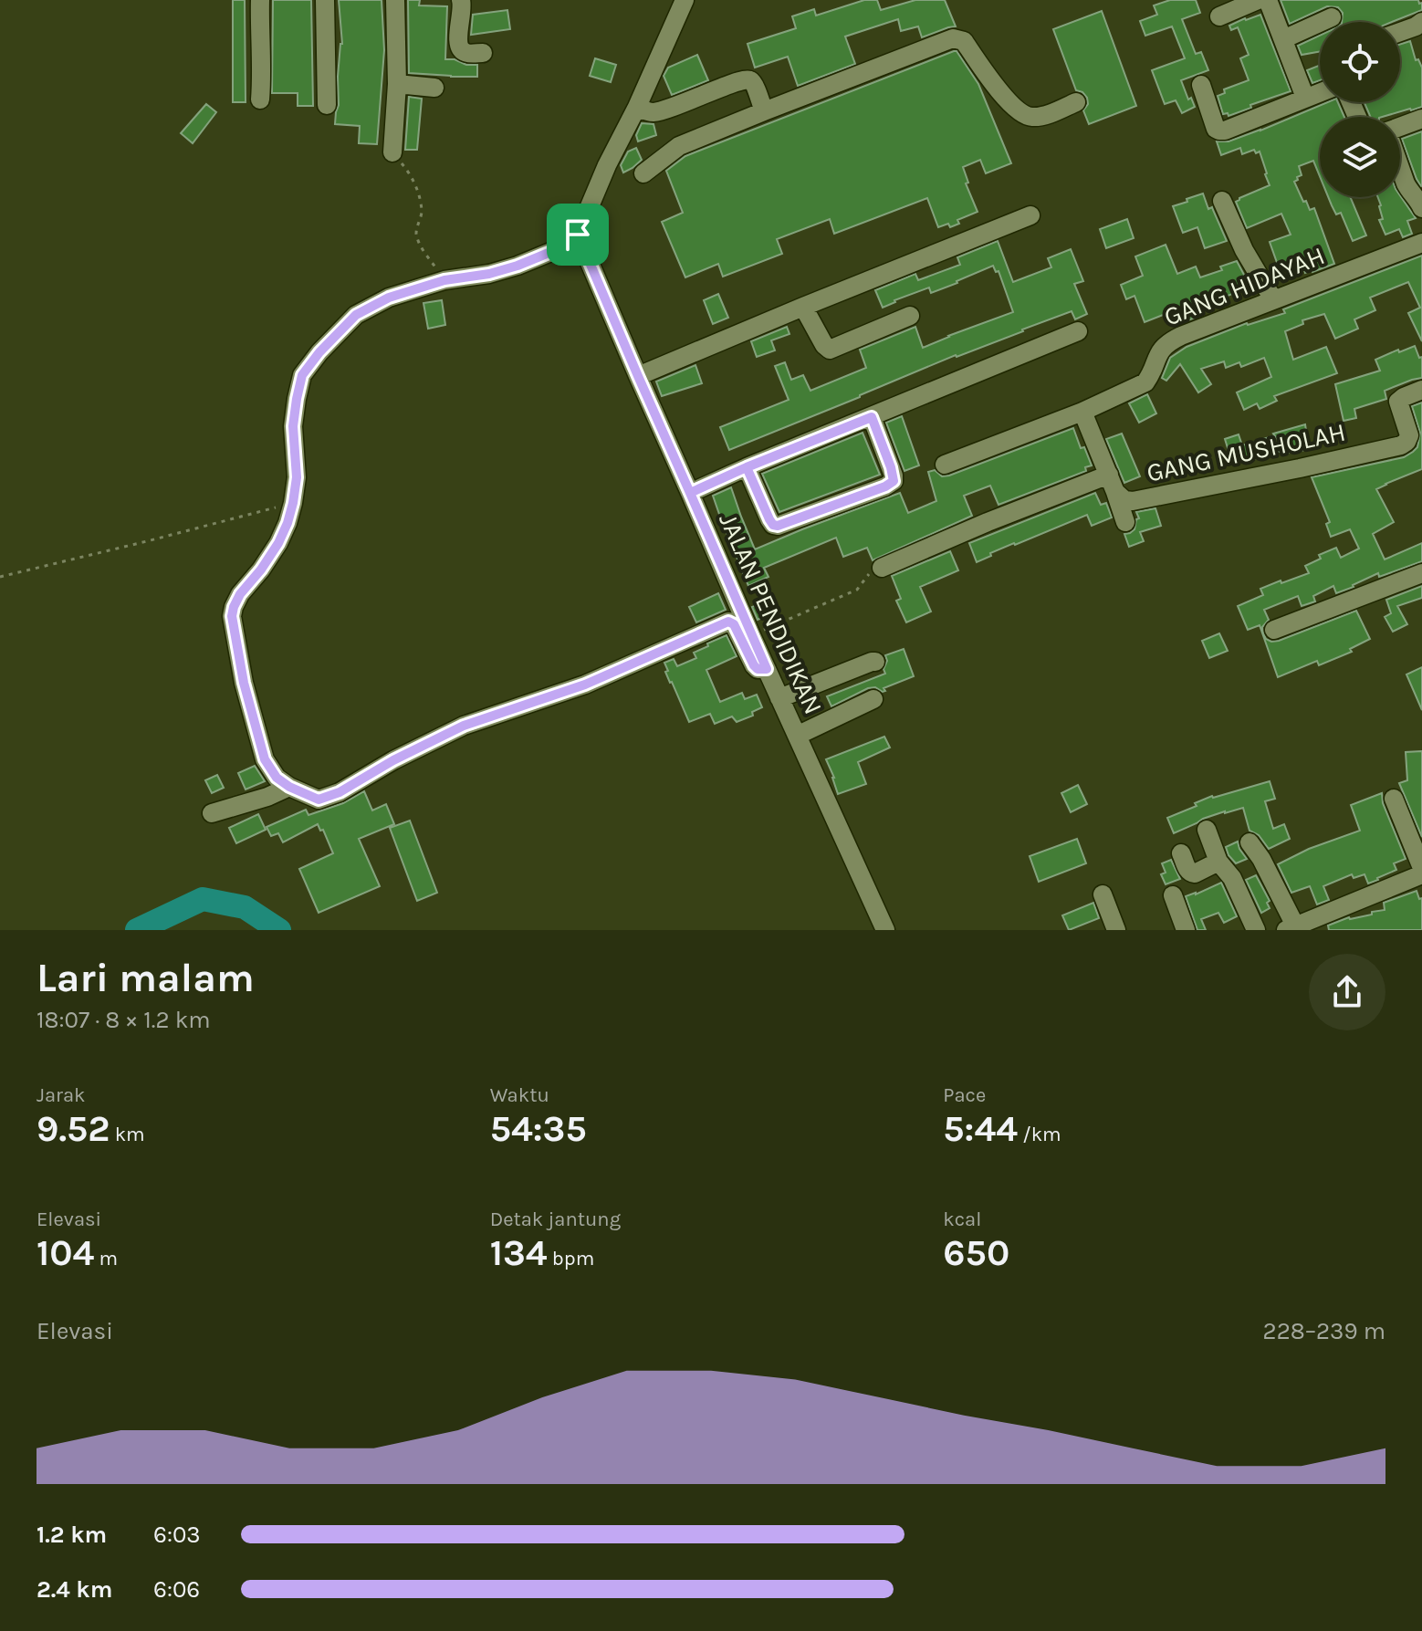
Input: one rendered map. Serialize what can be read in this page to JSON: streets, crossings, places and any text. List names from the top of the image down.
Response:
{
  "streets": {
    "street": ["GANG HIDAYAH", "GANG MUSHOLAH", "JALAN PENDIDIKAN"]
  },
  "crossings": [
    ["GANG HIDAYAH", "GANG MUSHOLAH"]
  ],
  "page": {
    "heading": ["Lari malam", "18:07 · 8 × 1.2 km"],
    "stats": [
      ["Jarak", "9.52 km"],
      ["Waktu", "54:35"],
      ["Pace", "5:44 /km"],
      ["Elevasi", "104 m"],
      ["Detak jantung", "134 bpm"],
      ["kcal", "650"]
    ],
    "chart": ["Elevasi", "228–239 m"],
    "list": [
      {
        "name": "1.2 km",
        "note": "6:03"
      },
      {
        "name": "2.4 km",
        "note": "6:06"
      }
    ]
  }
}
